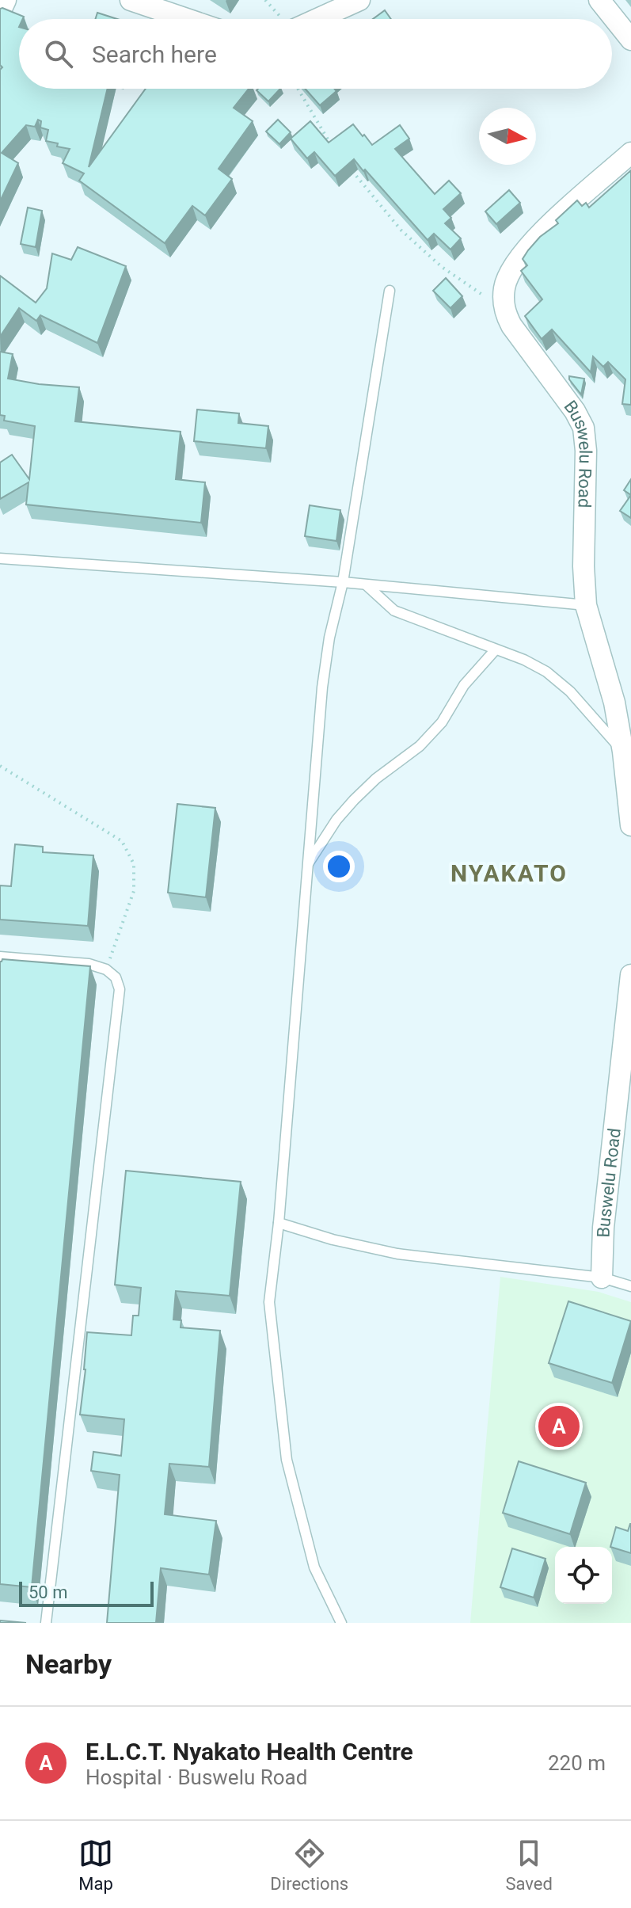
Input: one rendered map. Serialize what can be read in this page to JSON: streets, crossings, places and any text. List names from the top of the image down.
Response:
{
  "streets": {
    "street": ["Buswelu Road"]
  },
  "districts": ["NYAKATO"],
  "scale_bar": "50 m",
  "north": "right",
  "page": {
    "search": "Search here",
    "pins": "A",
    "scale": "50 m",
    "heading": "Nearby",
    "list": [
      {
        "mark": "A",
        "name": "E.L.C.T. Nyakato Health Centre",
        "note": "Hospital · Buswelu Road",
        "value": "220 m"
      }
    ],
    "nav": ["Map", "Directions", "Saved"]
  }
}
